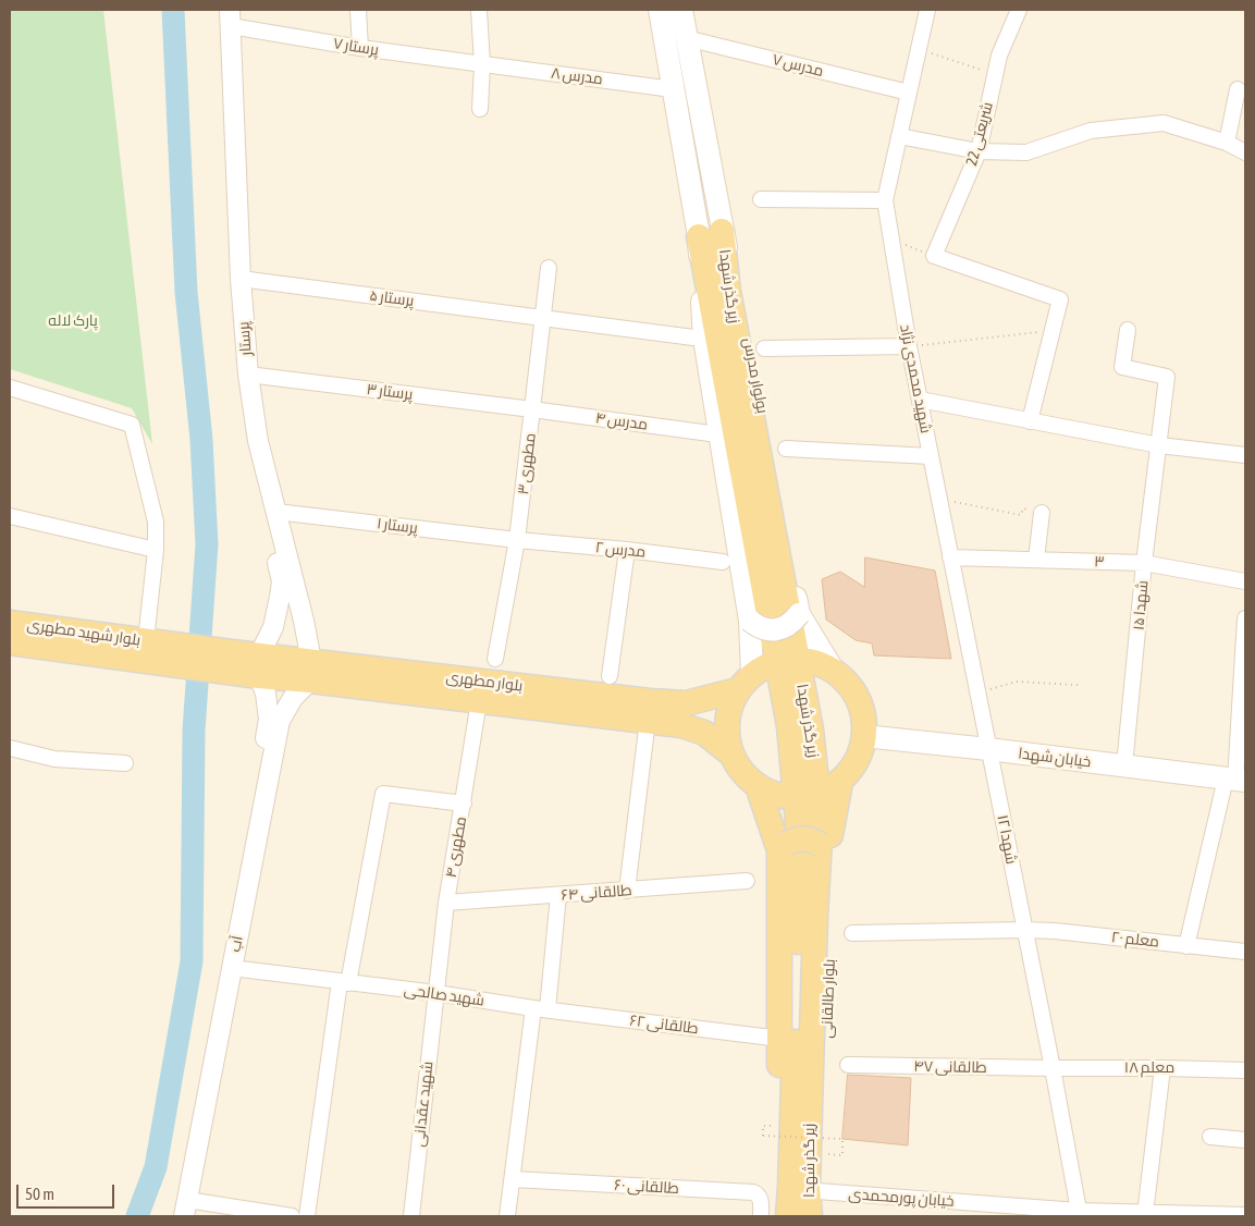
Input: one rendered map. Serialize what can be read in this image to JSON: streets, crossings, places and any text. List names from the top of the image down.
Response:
{
  "streets": {
    "main road": [
      "زیر گذر شهدا",
      "بولوار مدرس",
      "بلوار شهید مطهری",
      "بلوار مطهری",
      "خیابان شهدا",
      "بلوار طالقانی"
    ],
    "street": [
      "پرستار ۷",
      "مدرس ۷",
      "مدرس ۸",
      "شریعتی 22",
      "پرستار ۵",
      "پرستار",
      "شهید محمدی نژاد",
      "پرستار ۳",
      "مدرس ۴",
      "مطهری ۳",
      "پرستار ۱",
      "مدرس ۲",
      "۳",
      "شهدا ۱۵",
      "۱۲ شهدا",
      "مطهری ۴",
      "طالقانی ۶۴",
      "معلم ۲۰",
      "آب",
      "شهید صالحی",
      "طالقانی ۶۲",
      "طالقانی ۴۷",
      "معلم ۱۸",
      "شهید عقدانی",
      "طالقانی ۶۰",
      "خیابان پورمحمدی"
    ]
  },
  "crossings": [
    ["پرستار ۷", "مدرس ۸"],
    ["پرستار ۷", "پرستار"],
    ["مدرس ۷", "بولوار مدرس"],
    ["مدرس ۷", "شهید محمدی نژاد"],
    ["مدرس ۸", "بولوار مدرس"],
    ["زیر گذر شهدا", "بولوار مدرس"],
    ["پرستار ۵", "پرستار"],
    ["پرستار ۵", "مطهری ۳"],
    ["پرستار", "پرستار ۳"],
    ["پرستار", "پرستار ۱"],
    ["پرستار", "بلوار مطهری"],
    ["پرستار", "آب"],
    ["بولوار مدرس", "بلوار مطهری"],
    ["بولوار مدرس", "خیابان شهدا"],
    ["بولوار مدرس", "بلوار طالقانی"],
    ["شهید محمدی نژاد", "۳"],
    ["شهید محمدی نژاد", "خیابان شهدا"],
    ["شهید محمدی نژاد", "۱۲ شهدا"],
    ["پرستار ۳", "مدرس ۴"],
    ["پرستار ۳", "مطهری ۳"],
    ["مدرس ۴", "مطهری ۳"],
    ["مطهری ۳", "پرستار ۱"],
    ["مطهری ۳", "مدرس ۲"],
    ["پرستار ۱", "مدرس ۲"],
    ["۳", "شهدا ۱۵"],
    ["شهدا ۱۵", "خیابان شهدا"],
    ["بلوار شهید مطهری", "بلوار مطهری"],
    ["بلوار مطهری", "خیابان شهدا"],
    ["بلوار مطهری", "مطهری ۴"],
    ["بلوار مطهری", "آب"],
    ["بلوار مطهری", "بلوار طالقانی"],
    ["خیابان شهدا", "۱۲ شهدا"],
    ["خیابان شهدا", "بلوار طالقانی"],
    ["۱۲ شهدا", "معلم ۲۰"],
    ["۱۲ شهدا", "طالقانی ۴۷"],
    ["۱۲ شهدا", "معلم ۱۸"],
    ["۱۲ شهدا", "خیابان پورمحمدی"],
    ["مطهری ۴", "طالقانی ۶۴"],
    ["مطهری ۴", "شهید صالحی"],
    ["مطهری ۴", "شهید عقدانی"],
    ["آب", "شهید صالحی"],
    ["شهید صالحی", "طالقانی ۶۲"],
    ["شهید صالحی", "شهید عقدانی"],
    ["بلوار طالقانی", "خیابان پورمحمدی"],
    ["طالقانی ۴۷", "معلم ۱۸"]
  ],
  "parks": ["پارک لاله"],
  "scale_bar": "50 m"
}
